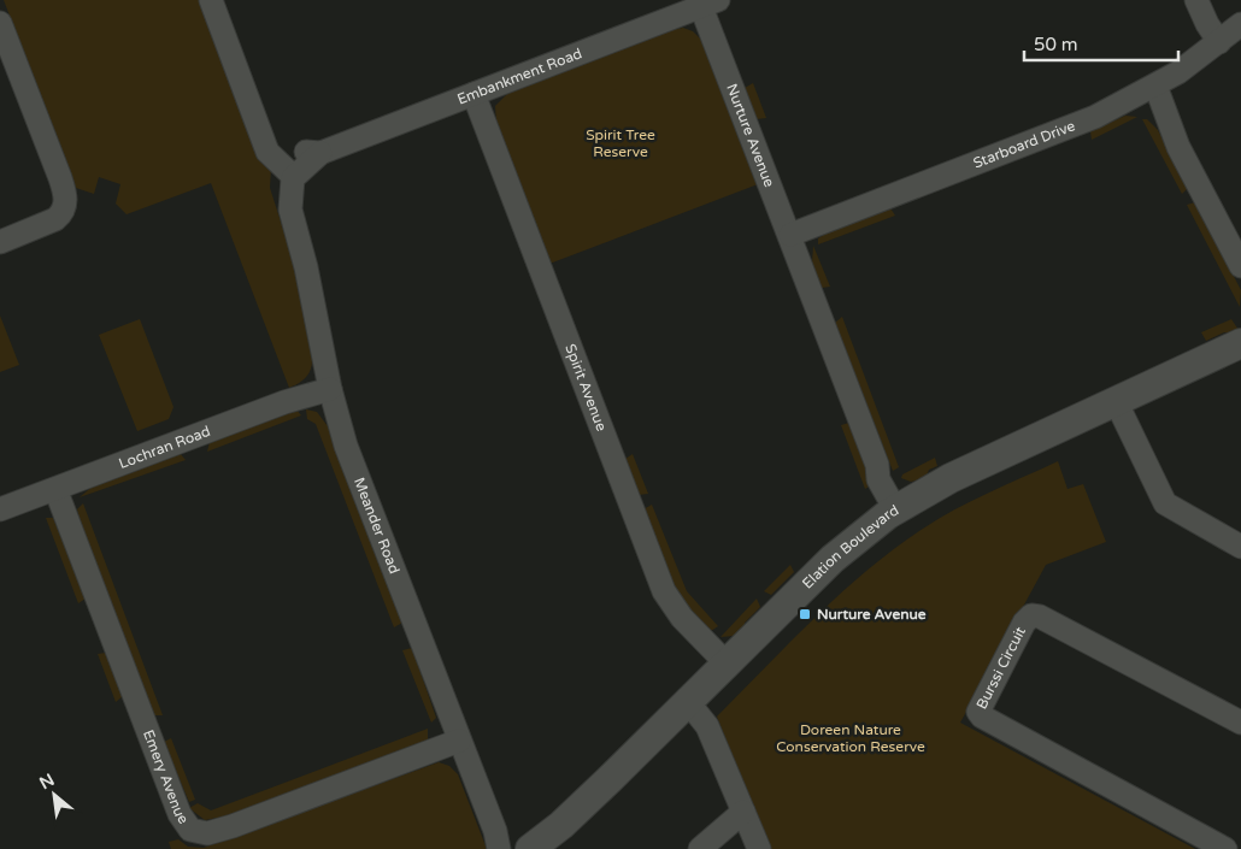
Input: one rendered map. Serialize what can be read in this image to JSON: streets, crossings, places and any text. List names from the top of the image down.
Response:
{
  "streets": {
    "street": [
      "Embankment Road",
      "Nurture Avenue",
      "Starboard Drive",
      "Spirit Avenue",
      "Lochran Road",
      "Meander Road",
      "Elation Boulevard",
      "Burssi Circuit",
      "Emery Avenue"
    ]
  },
  "crossings": [
    ["Embankment Road", "Nurture Avenue"],
    ["Embankment Road", "Spirit Avenue"],
    ["Embankment Road", "Meander Road"],
    ["Nurture Avenue", "Starboard Drive"],
    ["Nurture Avenue", "Elation Boulevard"],
    ["Spirit Avenue", "Elation Boulevard"],
    ["Lochran Road", "Meander Road"],
    ["Lochran Road", "Emery Avenue"],
    ["Meander Road", "Emery Avenue"]
  ],
  "parks": ["Spirit Tree Reserve", "Doreen Nature Conservation Reserve"],
  "places": {
    "transit": ["Nurture Avenue"]
  },
  "scale_bar": "50 m",
  "north": "top left"
}
